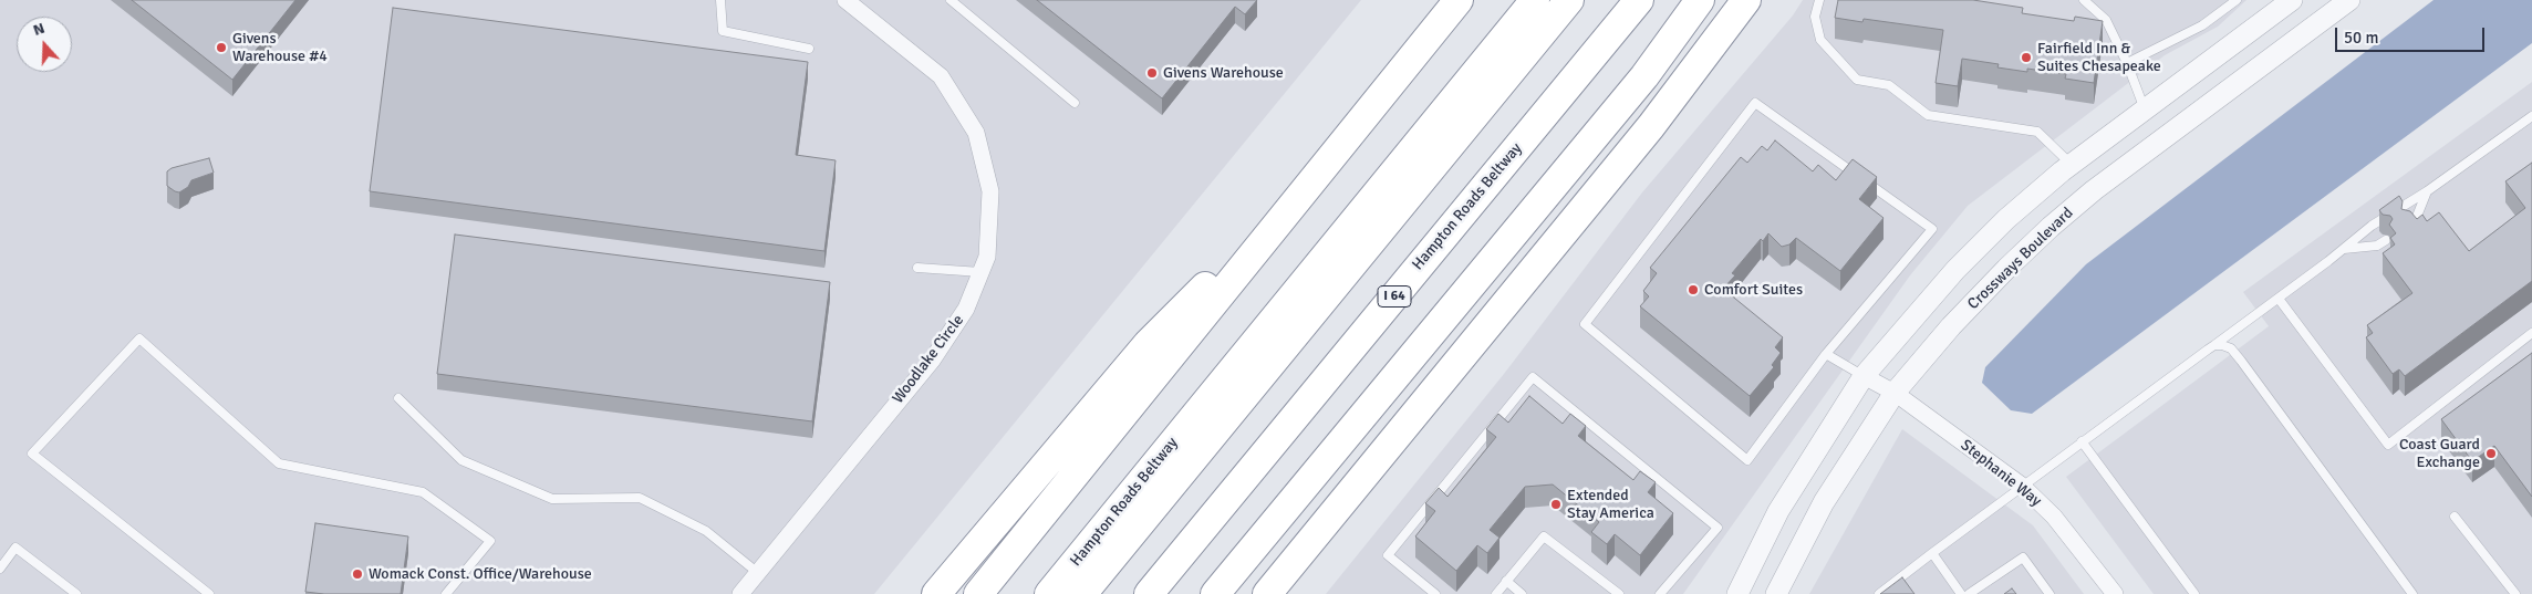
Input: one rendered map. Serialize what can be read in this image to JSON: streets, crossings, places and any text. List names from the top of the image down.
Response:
{
  "streets": {
    "highway": ["Hampton Roads Beltway", "I 64"],
    "street": ["Crossways Boulevard", "Woodlake Circle", "Stephanie Way"]
  },
  "crossings": [
    ["Crossways Boulevard", "Stephanie Way"]
  ],
  "places": [
    "Givens Warehouse #4",
    "Fairfield Inn & Suites Chesapeake",
    "Givens Warehouse",
    "Comfort Suites",
    "Coast Guard Exchange",
    "Extended Stay America",
    "Womack Const. Office/Warehouse"
  ],
  "scale_bar": "50 m",
  "north": "top"
}
